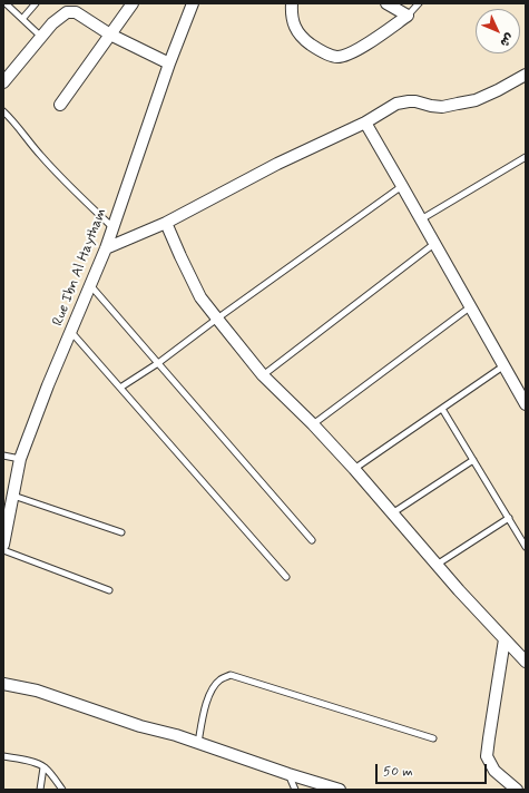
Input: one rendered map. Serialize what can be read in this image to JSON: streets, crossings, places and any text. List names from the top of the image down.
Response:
{
  "streets": {
    "street": ["Rue Ibn Al Haytham"]
  },
  "scale_bar": "50 m",
  "north": "bottom right"
}
